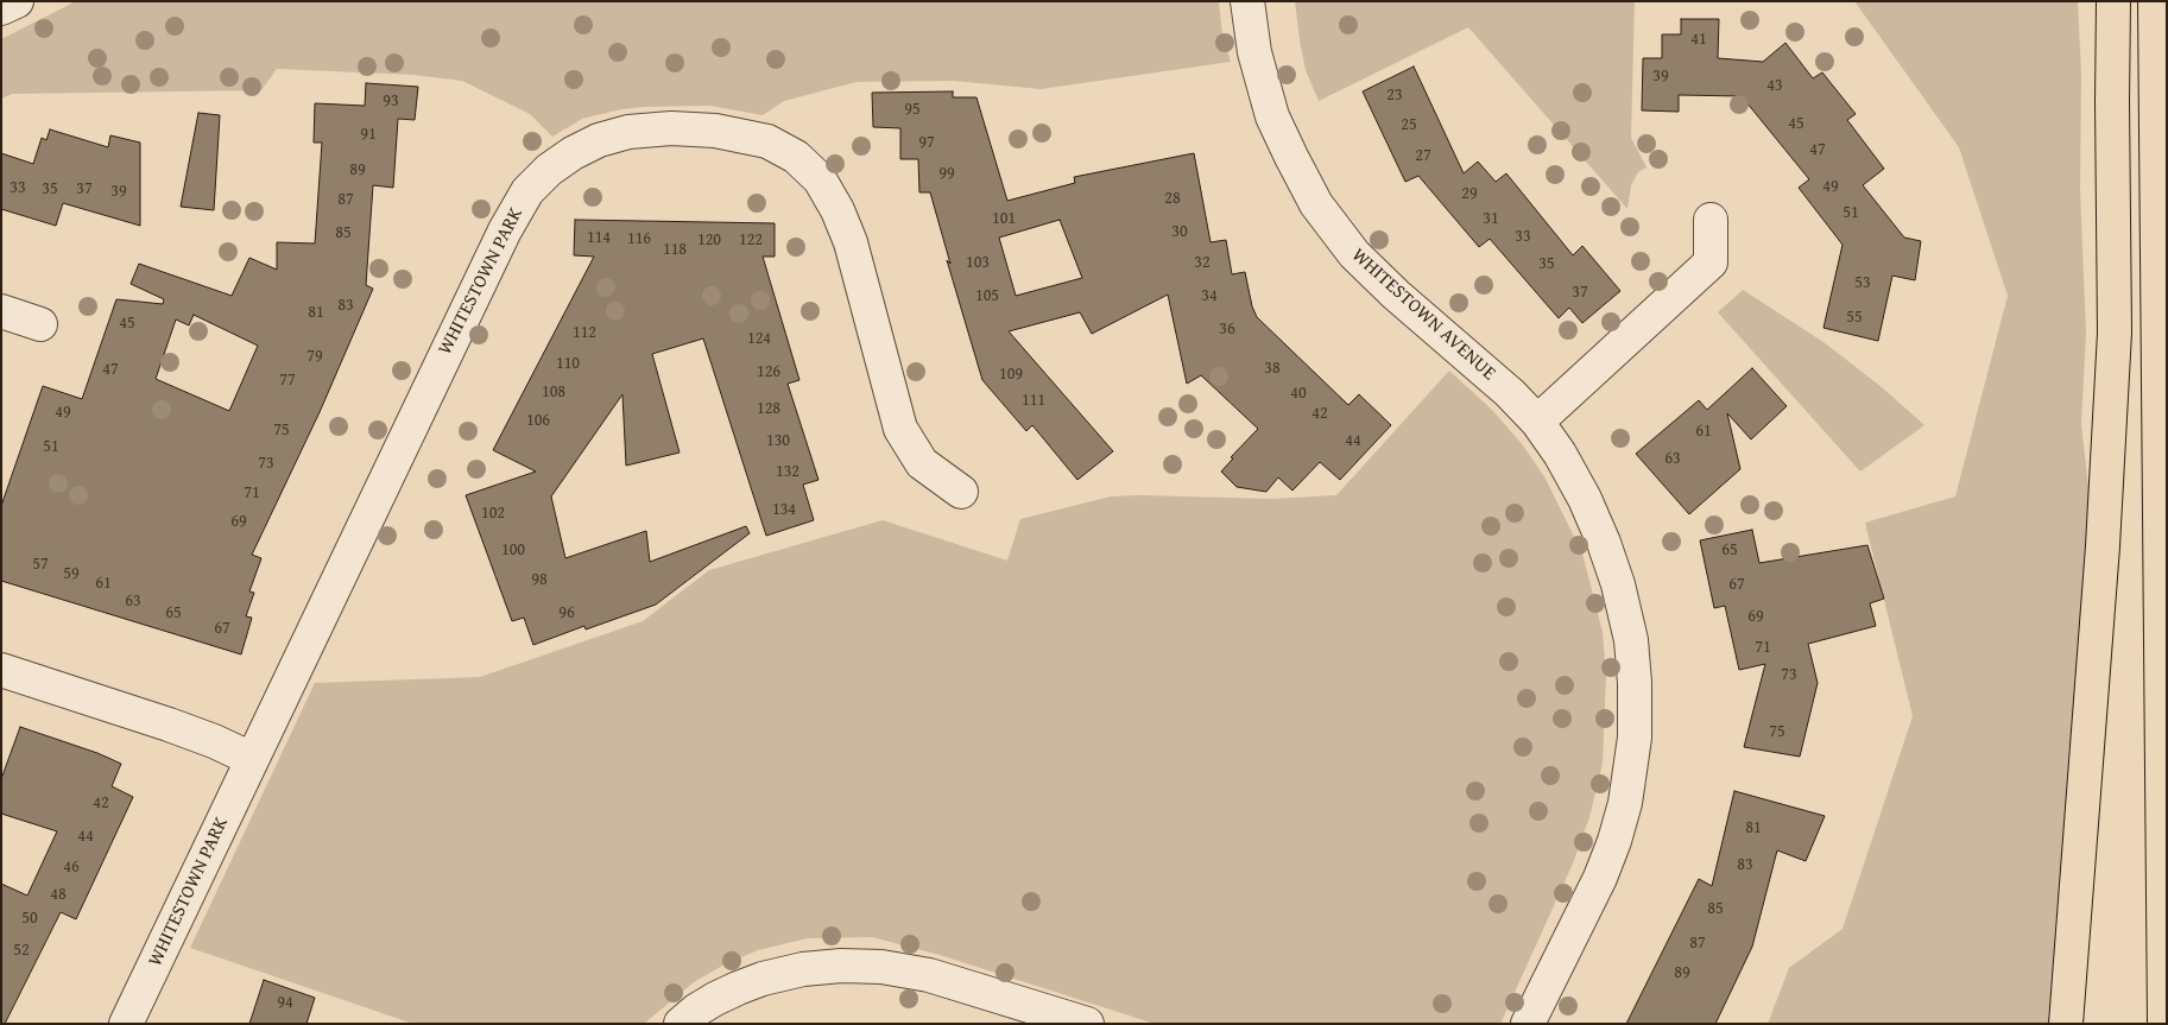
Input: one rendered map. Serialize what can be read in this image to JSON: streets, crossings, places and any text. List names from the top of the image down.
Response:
{
  "streets": {
    "street": ["WHITESTOWN PARK", "WHITESTOWN AVENUE"]
  },
  "house_numbers": [
    "41",
    "39",
    "43",
    "23",
    "93",
    "95",
    "45",
    "25",
    "91",
    "97",
    "47",
    "27",
    "89",
    "99",
    "49",
    "33",
    "35",
    "37",
    "39",
    "29",
    "28",
    "87",
    "51",
    "101",
    "31",
    "30",
    "85",
    "33",
    "114",
    "116",
    "120",
    "122",
    "118",
    "103",
    "32",
    "35",
    "53",
    "37",
    "105",
    "34",
    "83",
    "81",
    "55",
    "45",
    "36",
    "112",
    "124",
    "79",
    "110",
    "38",
    "47",
    "126",
    "109",
    "77",
    "108",
    "40",
    "111",
    "128",
    "49",
    "42",
    "106",
    "75",
    "61",
    "130",
    "44",
    "51",
    "63",
    "73",
    "132",
    "71",
    "134",
    "102",
    "69",
    "100",
    "65",
    "57",
    "59",
    "98",
    "61",
    "67",
    "63",
    "65",
    "96",
    "69",
    "67",
    "71",
    "73",
    "75",
    "42",
    "81",
    "44",
    "83",
    "46",
    "48",
    "85",
    "50",
    "87",
    "52",
    "89",
    "94"
  ]
}
